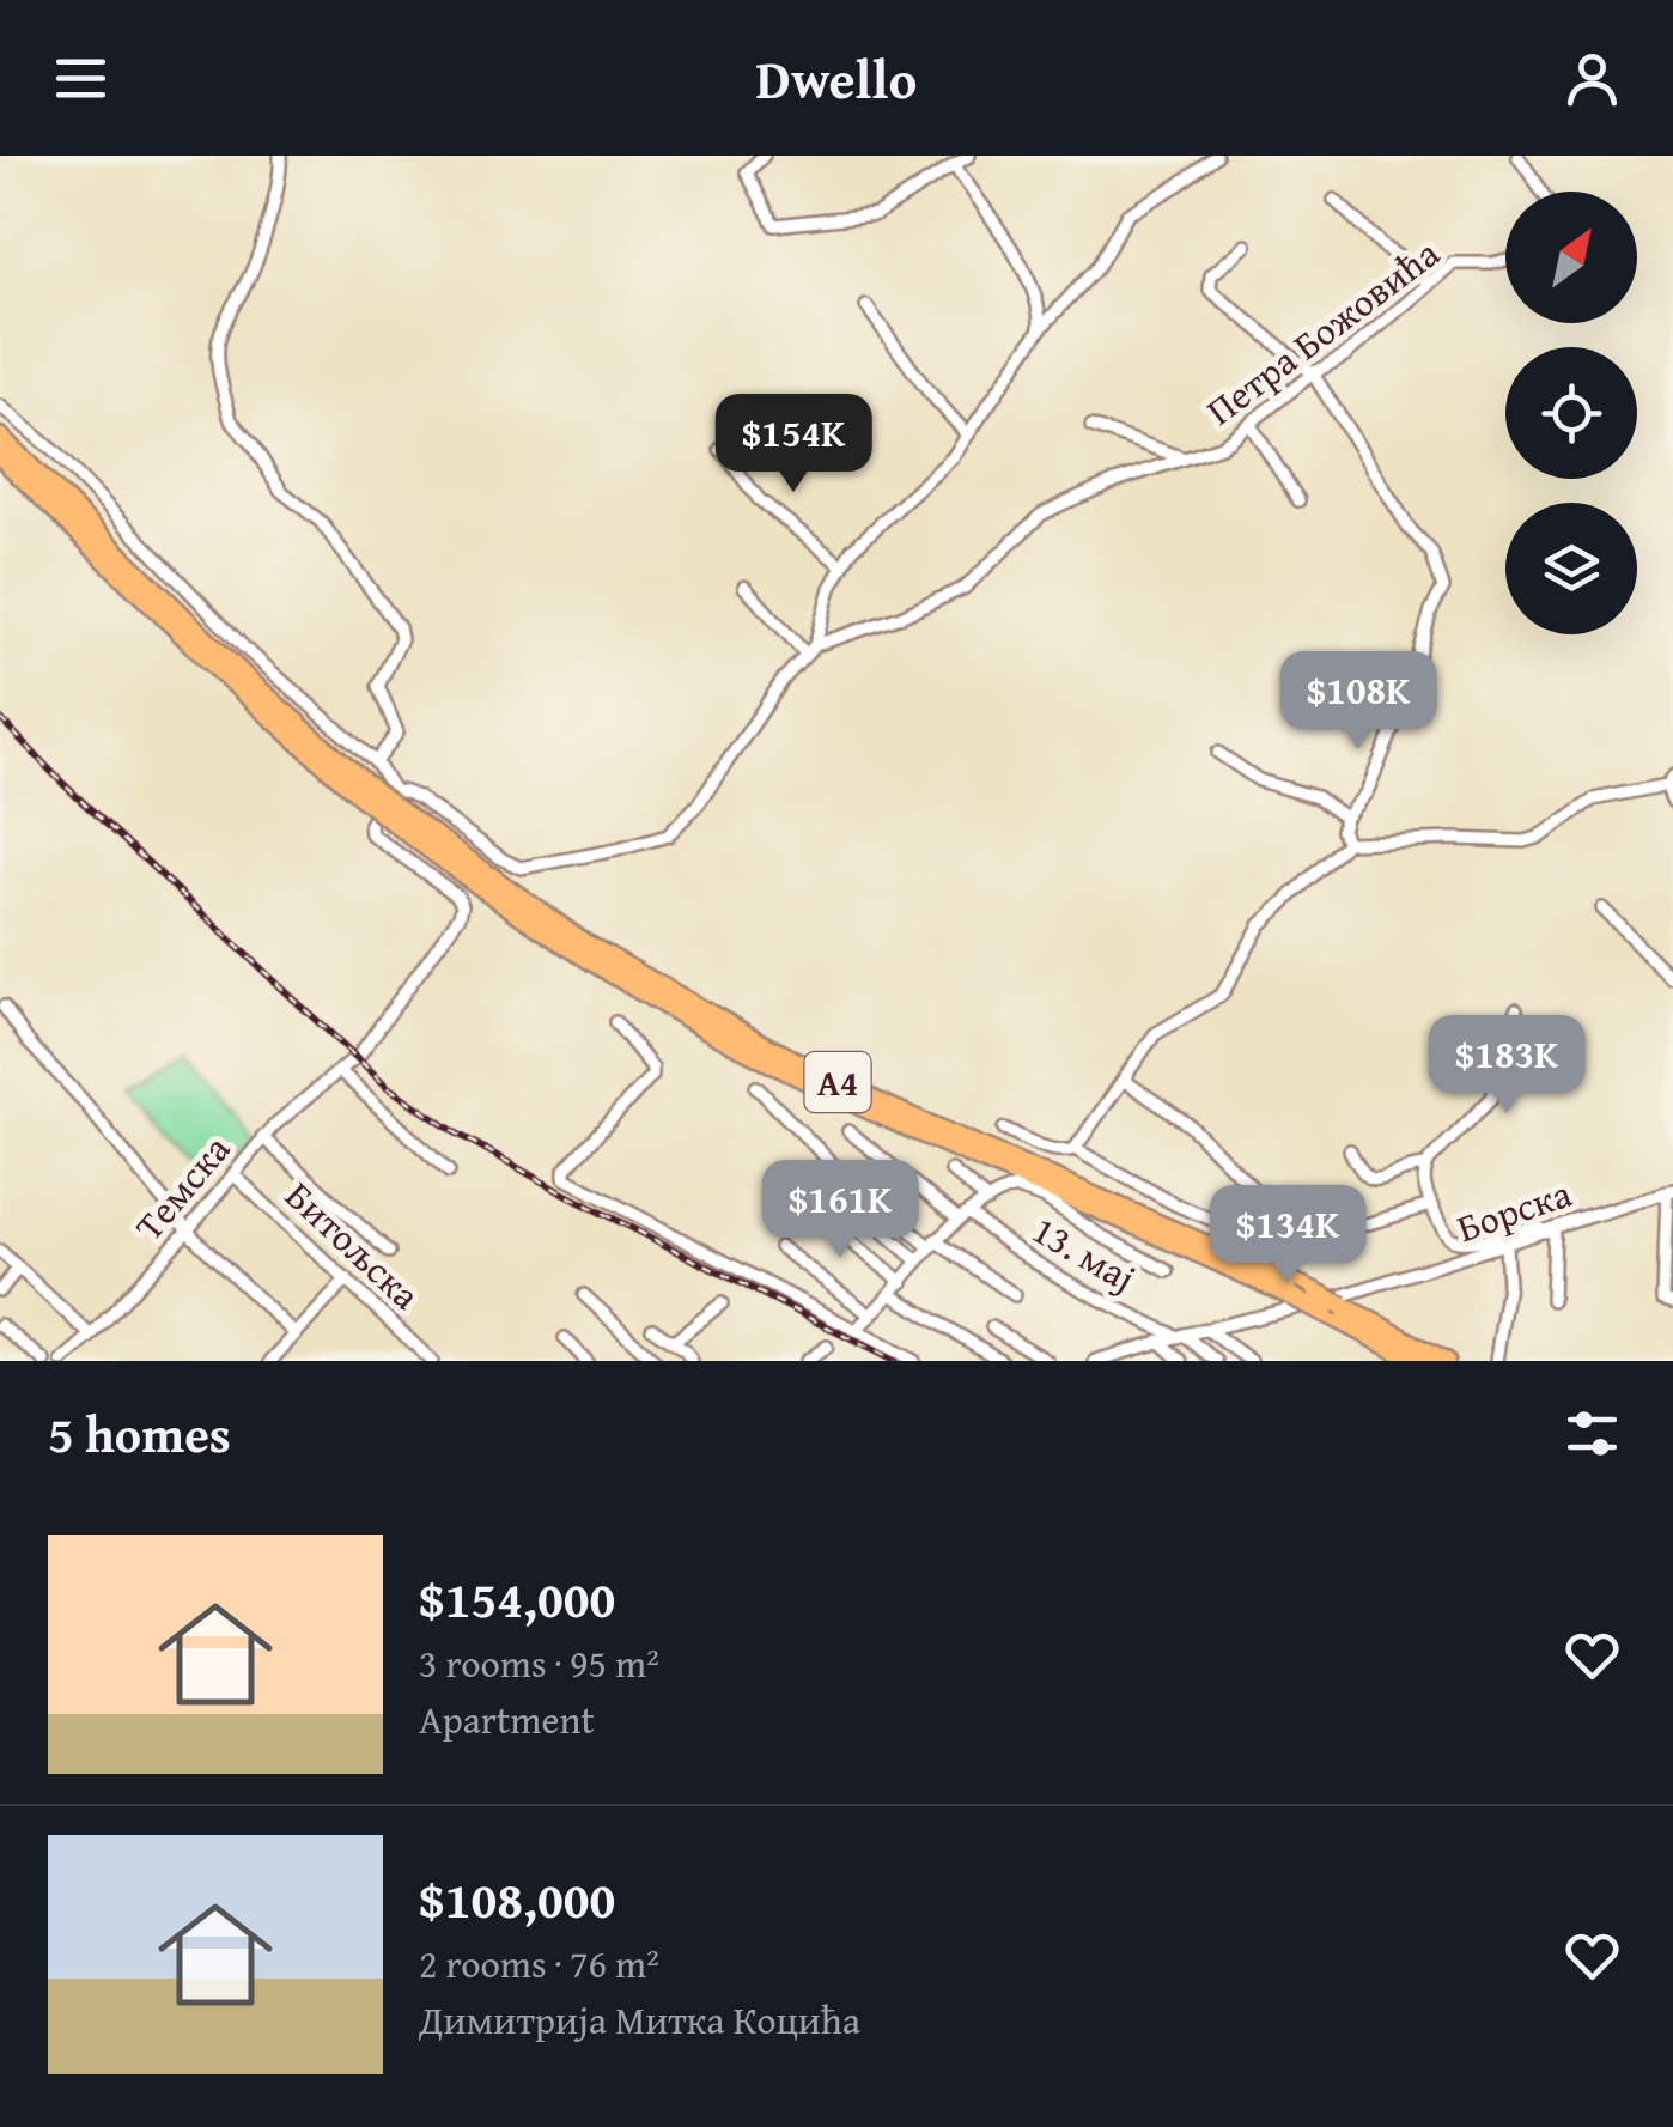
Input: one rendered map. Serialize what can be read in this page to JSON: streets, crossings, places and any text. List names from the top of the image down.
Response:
{
  "streets": {
    "highway": ["A4"],
    "street": [
      "Петра Божовића",
      "Темска",
      "Борска",
      "Битољска",
      "13. мај"
    ]
  },
  "crossings": [
    ["A4", "Темска"],
    ["Темска", "Битољска"],
    ["Борска", "13. мај"]
  ],
  "north": "top right",
  "page": {
    "header": "Dwello",
    "price": [
      "$154K",
      "$108K",
      "$183K",
      "$161K",
      "$134K"
    ],
    "heading": "5 homes",
    "list": [
      {
        "name": "$154,000",
        "note": "3 rooms · 95 m² · Apartment"
      },
      {
        "name": "$108,000",
        "note": "2 rooms · 76 m² · Димитрија Митка Коцића"
      }
    ]
  }
}
